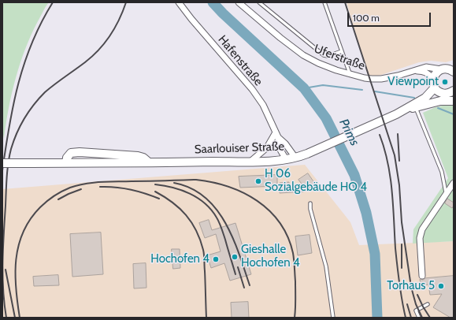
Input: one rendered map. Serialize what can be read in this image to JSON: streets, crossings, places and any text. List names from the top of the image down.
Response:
{
  "streets": {
    "main road": ["Saarlouiser Straße"],
    "street": ["Uferstraße", "Hafenstraße"]
  },
  "crossings": [
    ["Hafenstraße", "Saarlouiser Straße"]
  ],
  "water": ["Prims"],
  "places": [
    "Viewpoint",
    "H 06 Sozialgebäude HO 4",
    "Gieshalle Hochofen 4",
    "Hochofen 4",
    "Torhaus 5"
  ],
  "scale_bar": "100 m"
}
